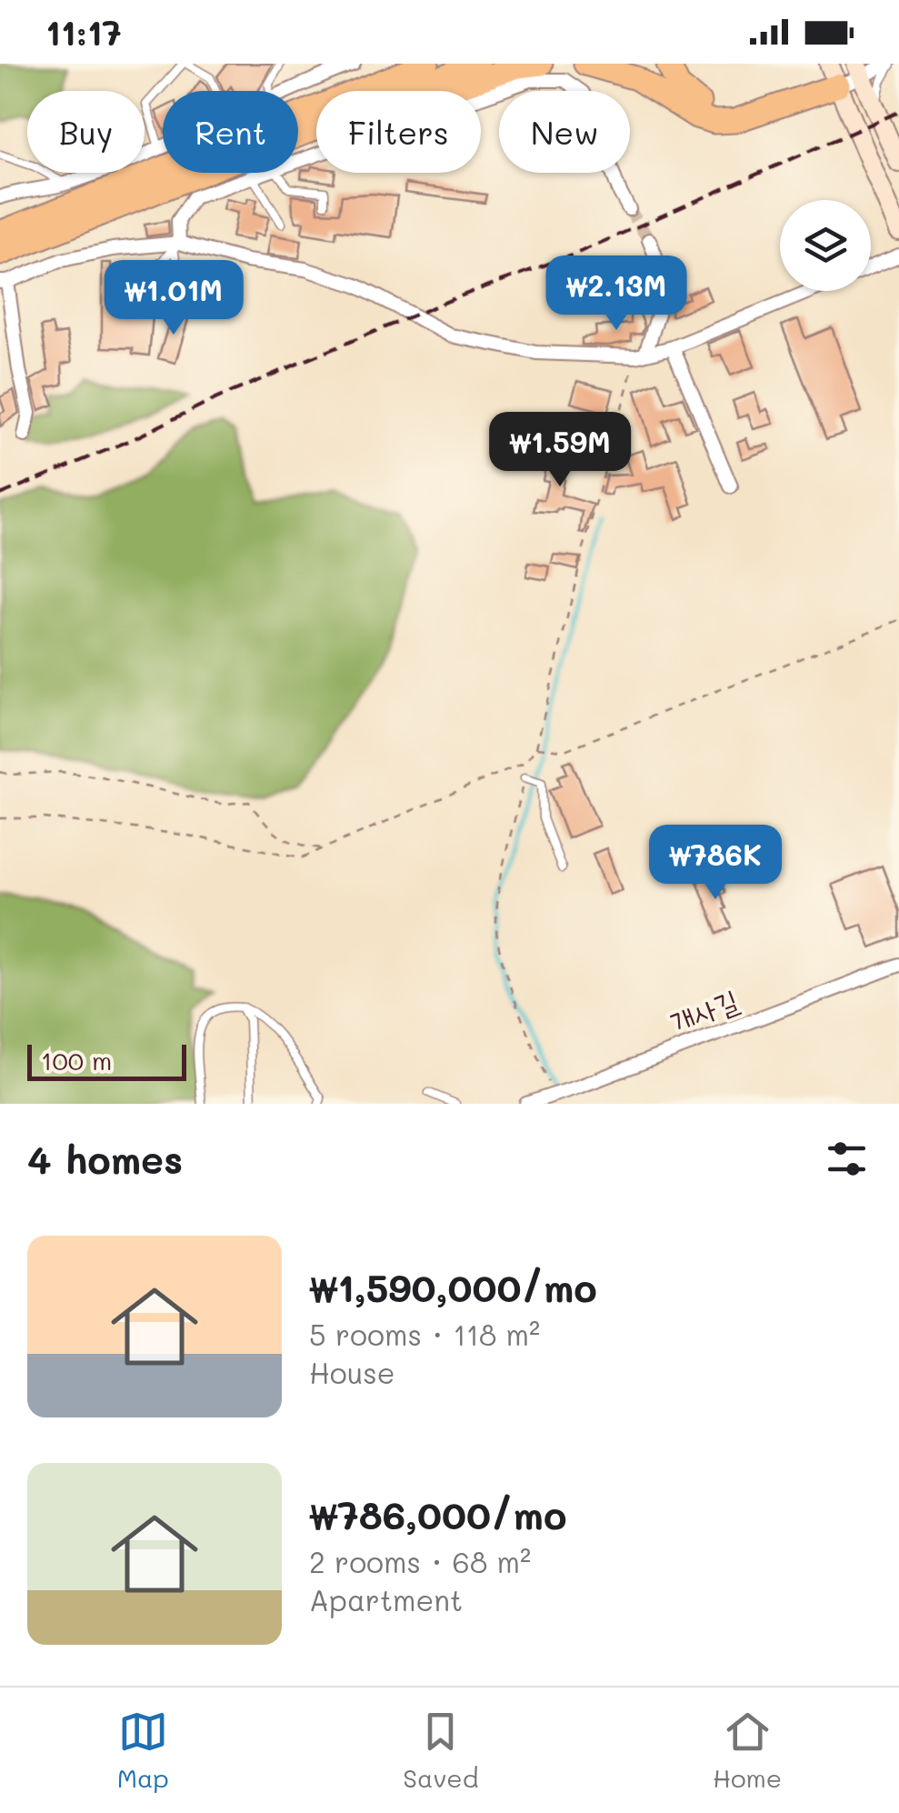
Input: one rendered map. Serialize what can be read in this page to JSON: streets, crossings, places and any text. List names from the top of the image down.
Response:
{
  "streets": {
    "street": ["개사길"]
  },
  "scale_bar": "100 m",
  "page": {
    "status": "11:17",
    "chip": [
      "Buy",
      "Rent",
      "Filters",
      "New"
    ],
    "price": [
      "₩2.13M",
      "₩1.01M",
      "₩1.59M",
      "₩786K"
    ],
    "scale": "100 m",
    "heading": "4 homes",
    "list": [
      {
        "name": "₩1,590,000/mo",
        "note": "5 rooms · 118 m² · House"
      },
      {
        "name": "₩786,000/mo",
        "note": "2 rooms · 68 m² · Apartment"
      }
    ],
    "tabs": ["Map", "Saved", "Home"]
  }
}
